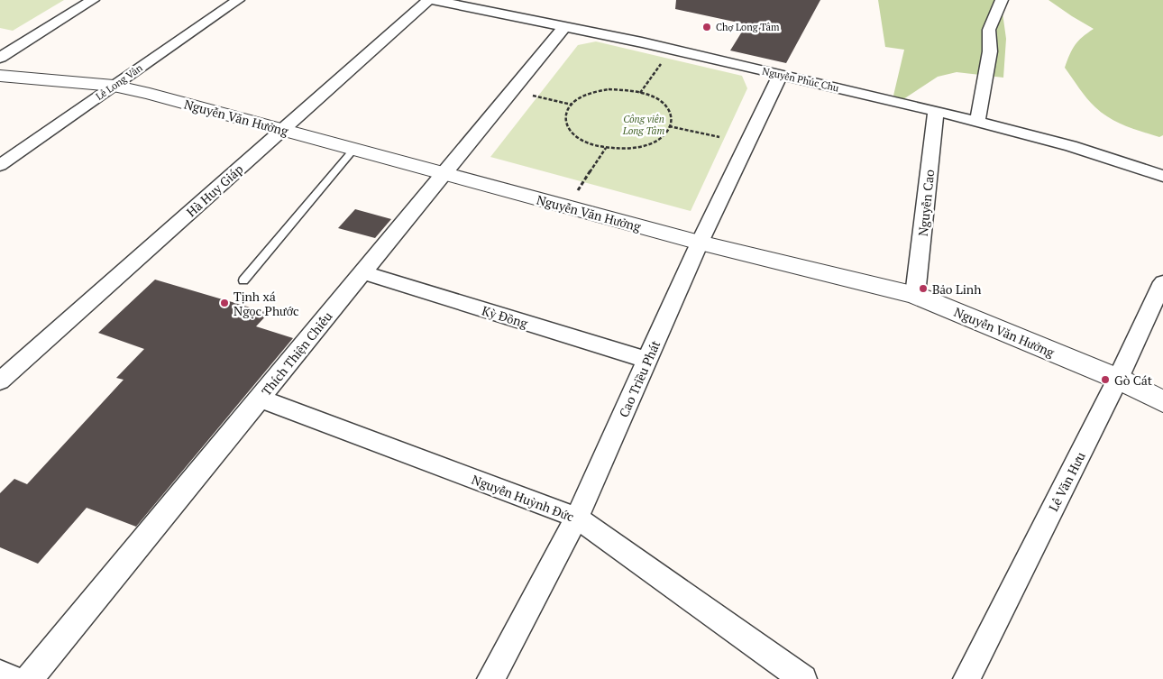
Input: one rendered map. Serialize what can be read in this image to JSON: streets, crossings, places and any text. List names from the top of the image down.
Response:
{
  "streets": {
    "street": [
      "Nguyễn Phúc Chu",
      "Lê Long Vân",
      "Nguyễn Văn Hưởng",
      "Hà Huy Giáp",
      "Nguyễn Cao",
      "Kỳ Đồng",
      "Thích Thiện Chiếu",
      "Cao Triều Phát",
      "Lê Văn Hưu",
      "Nguyễn Huỳnh Đức"
    ]
  },
  "crossings": [
    ["Nguyễn Phúc Chu", "Nguyễn Cao"],
    ["Nguyễn Phúc Chu", "Thích Thiện Chiếu"],
    ["Nguyễn Phúc Chu", "Cao Triều Phát"],
    ["Lê Long Vân", "Nguyễn Văn Hưởng"],
    ["Nguyễn Văn Hưởng", "Hà Huy Giáp"],
    ["Nguyễn Văn Hưởng", "Nguyễn Cao"],
    ["Nguyễn Văn Hưởng", "Thích Thiện Chiếu"],
    ["Nguyễn Văn Hưởng", "Cao Triều Phát"],
    ["Nguyễn Văn Hưởng", "Lê Văn Hưu"],
    ["Kỳ Đồng", "Thích Thiện Chiếu"],
    ["Kỳ Đồng", "Cao Triều Phát"],
    ["Thích Thiện Chiếu", "Nguyễn Huỳnh Đức"],
    ["Cao Triều Phát", "Nguyễn Huỳnh Đức"]
  ],
  "parks": ["Công viên Long Tâm"],
  "places": [
    "Chợ Long Tâm",
    "Bảo Linh",
    "Tịnh xá Ngọc Phước",
    "Gò Cát"
  ]
}
